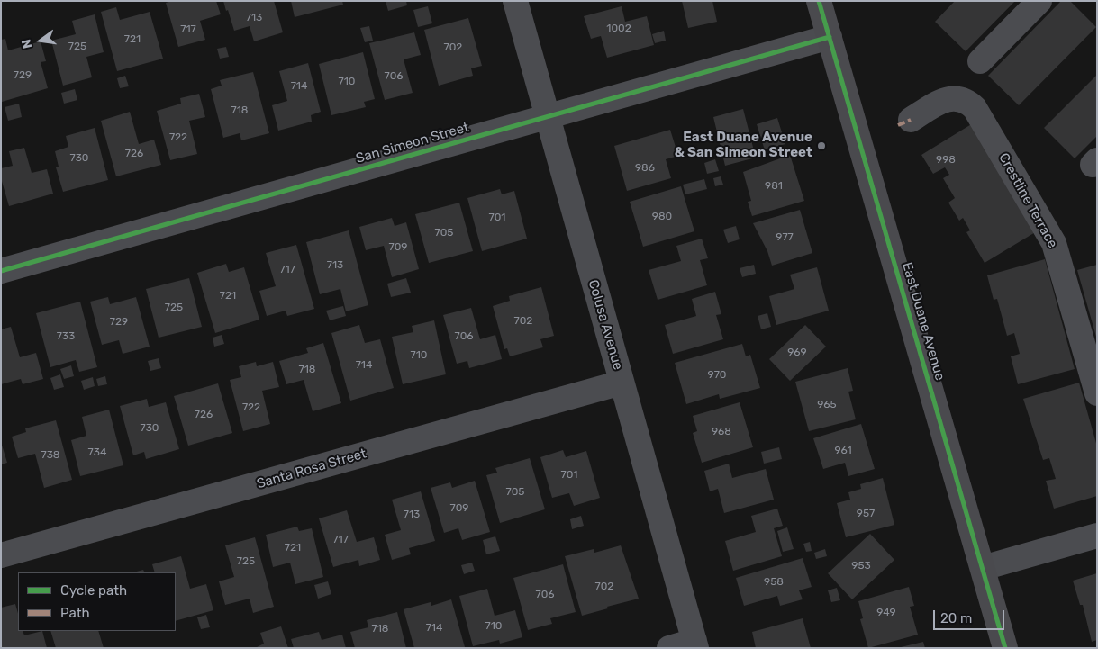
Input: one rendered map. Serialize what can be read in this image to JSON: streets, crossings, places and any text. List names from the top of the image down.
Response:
{
  "streets": {
    "main road": ["East Duane Avenue"],
    "street": [
      "San Simeon Street",
      "Crestline Terrace",
      "Colusa Avenue",
      "Santa Rosa Street"
    ]
  },
  "crossings": [
    ["San Simeon Street", "East Duane Avenue"],
    ["San Simeon Street", "Colusa Avenue"],
    ["Colusa Avenue", "Santa Rosa Street"]
  ],
  "places": ["East Duane Avenue & San Simeon Street"],
  "house_numbers": [
    "713",
    "1002",
    "717",
    "721",
    "725",
    "702",
    "729",
    "706",
    "710",
    "714",
    "718",
    "722",
    "726",
    "730",
    "998",
    "986",
    "981",
    "980",
    "701",
    "705",
    "977",
    "709",
    "713",
    "717",
    "721",
    "725",
    "702",
    "729",
    "733",
    "706",
    "969",
    "710",
    "714",
    "718",
    "970",
    "965",
    "722",
    "726",
    "730",
    "968",
    "961",
    "734",
    "738",
    "701",
    "705",
    "709",
    "957",
    "713",
    "717",
    "721",
    "725",
    "953",
    "958",
    "702",
    "706",
    "949",
    "710",
    "714",
    "718"
  ],
  "legend": ["Cycle path", "Path"],
  "scale_bar": "20 m",
  "north": "left"
}
